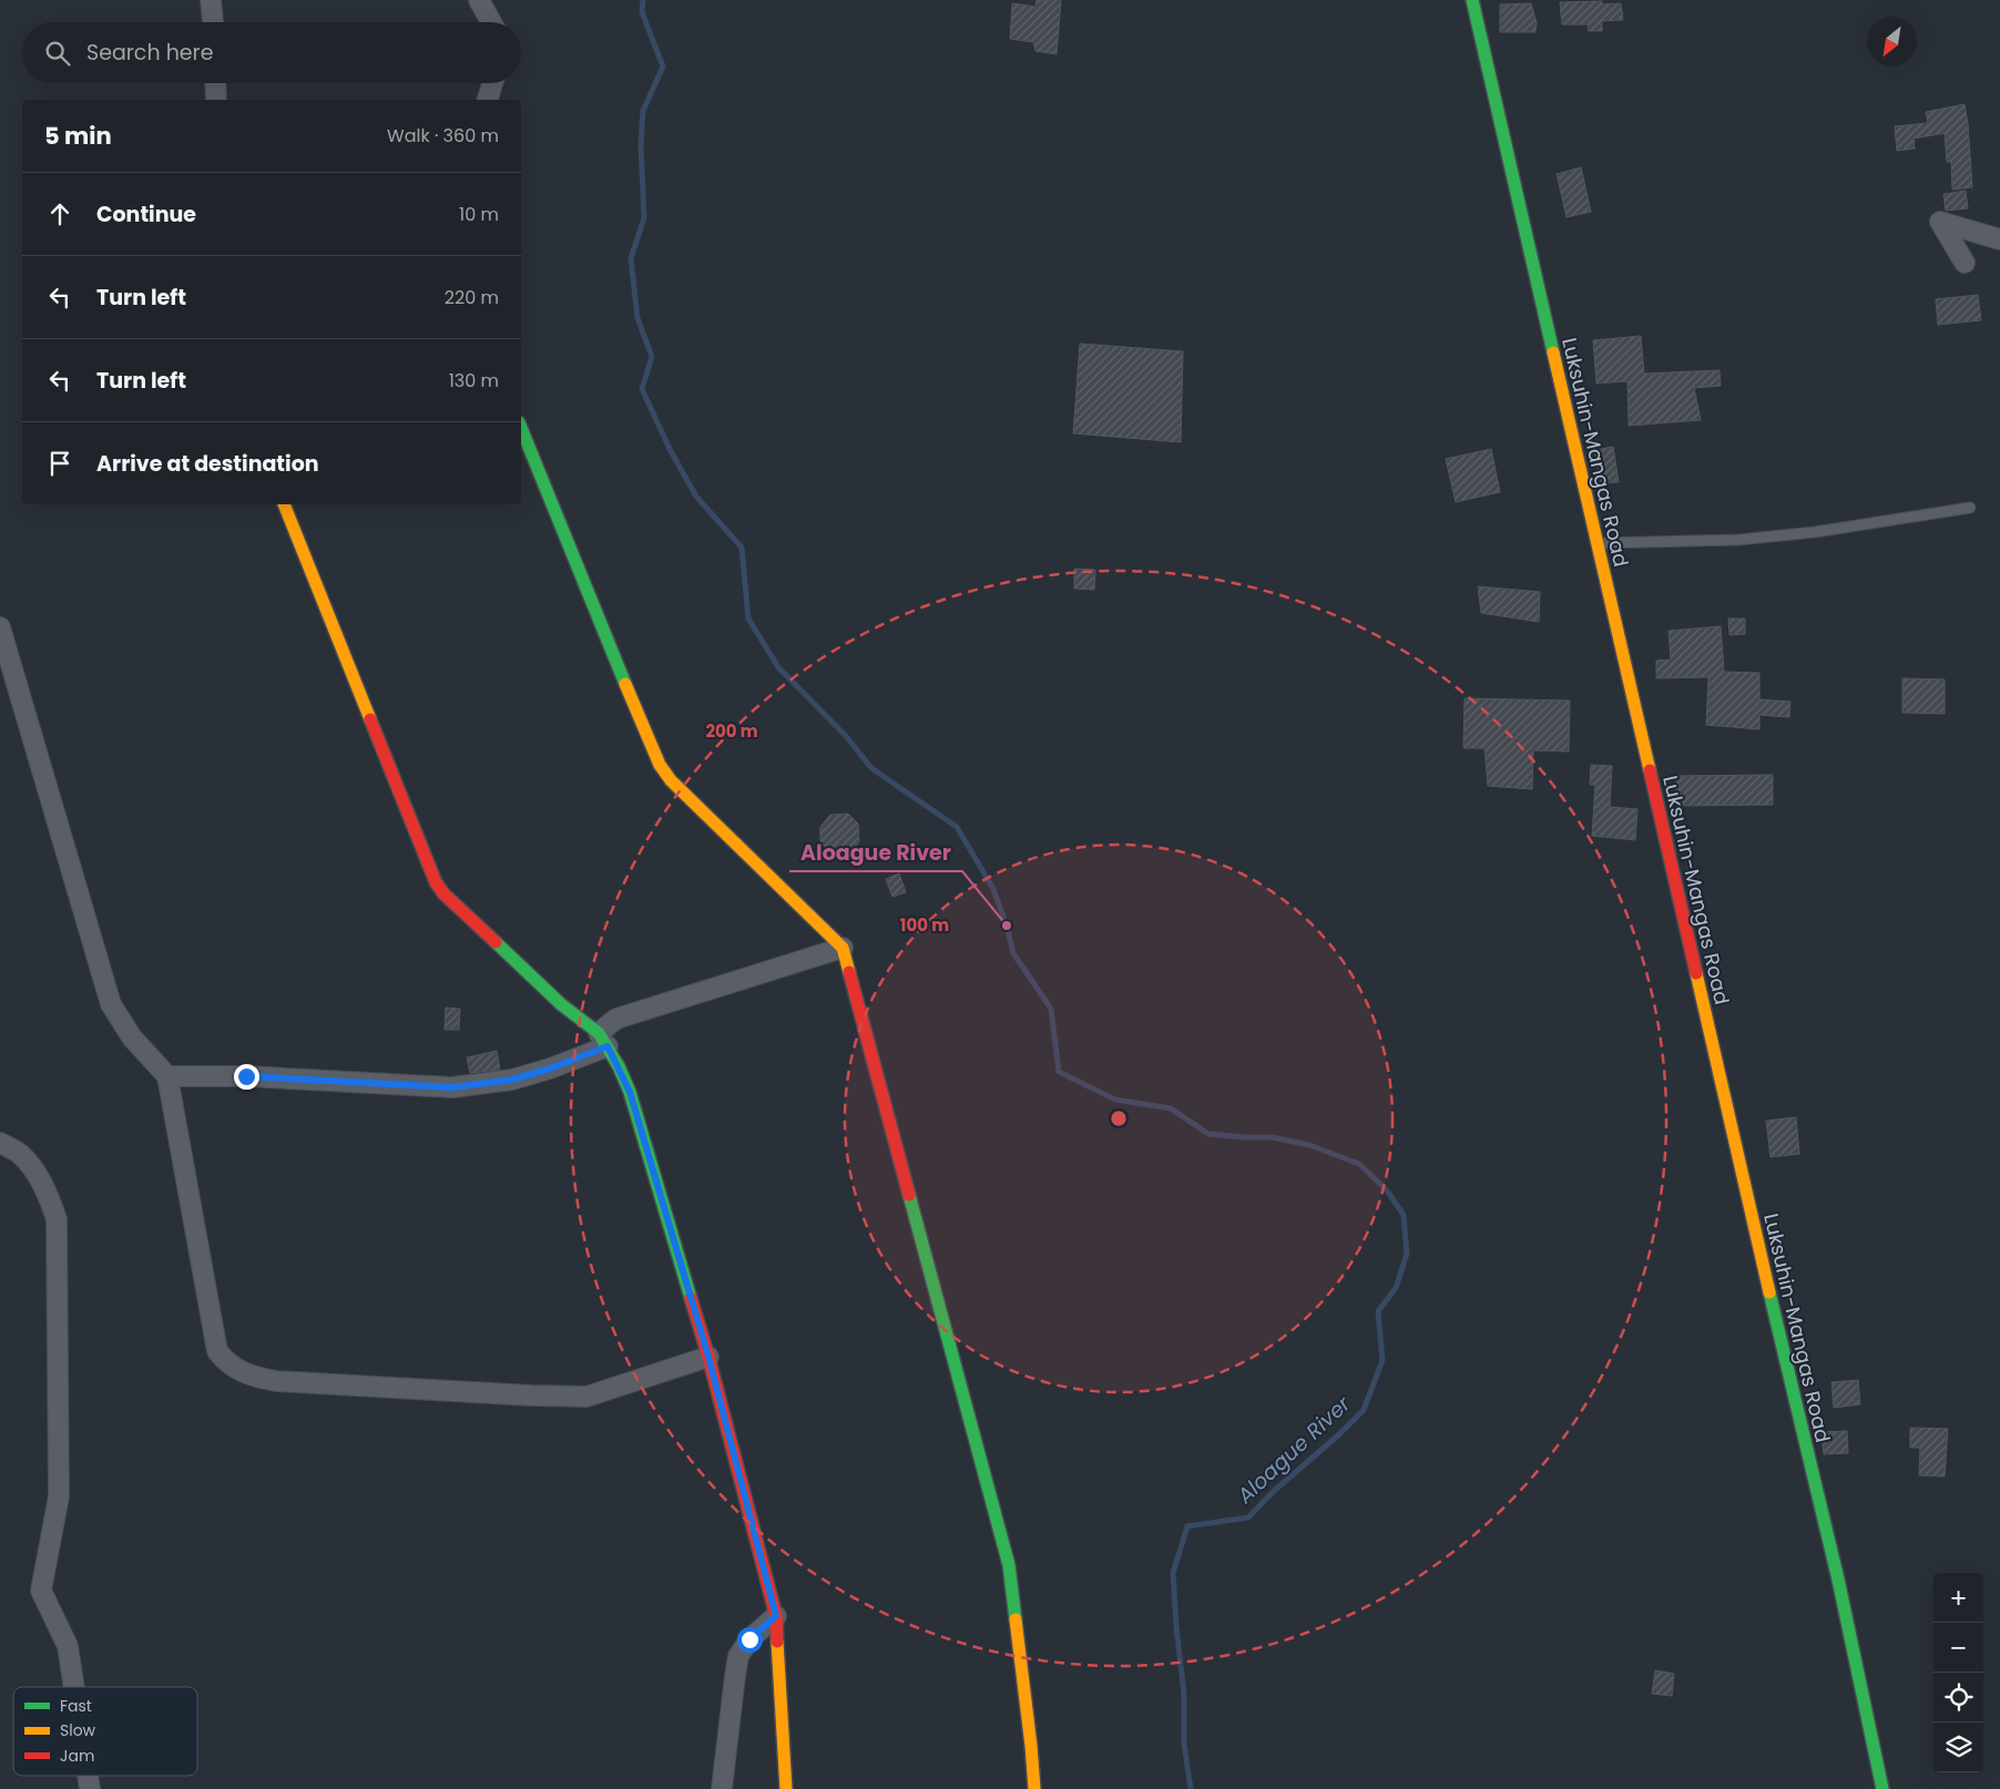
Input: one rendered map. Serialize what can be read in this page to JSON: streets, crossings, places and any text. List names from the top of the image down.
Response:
{
  "streets": {
    "street": ["Luksuhin-Mangas Road"]
  },
  "water": ["Aloague River"],
  "places": ["Aloague River"],
  "legend": ["Fast", "Slow", "Jam"],
  "north": "bottom left",
  "page": {
    "search": "Search here",
    "heading": ["5 min", "Walk · 360 m"],
    "list": [
      ["Continue", "10 m"],
      ["Turn left", "220 m"],
      ["Turn left", "130 m"],
      "Arrive at destination"
    ],
    "map_buttons": ["+", "−"]
  },
  "rings": ["200 m", "100 m"]
}
